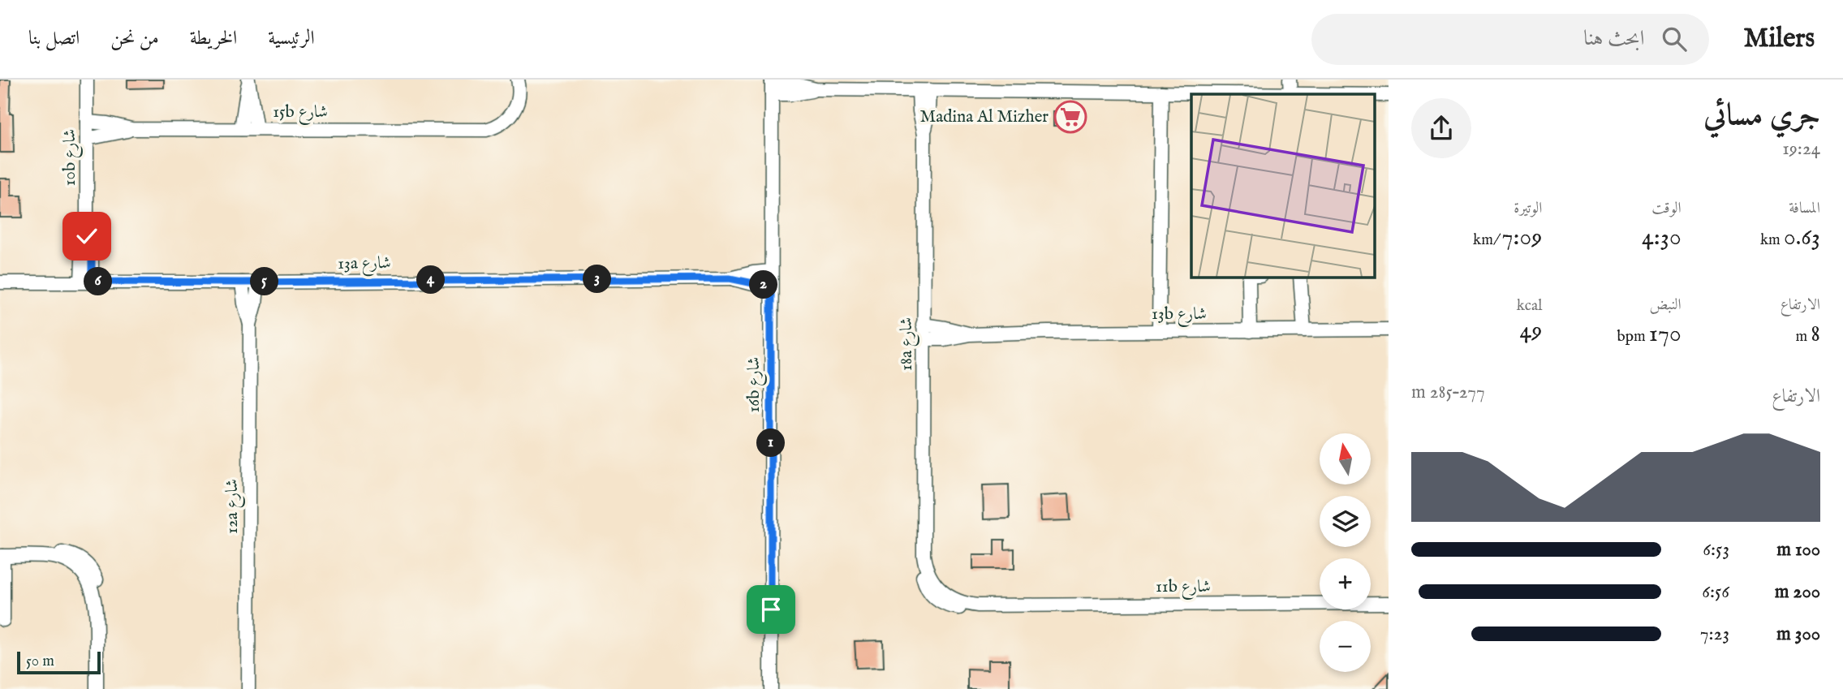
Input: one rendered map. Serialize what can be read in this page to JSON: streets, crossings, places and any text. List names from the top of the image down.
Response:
{
  "streets": {
    "street": [
      "15b شارع",
      "10b شارع",
      "13a شارع",
      "13b شارع",
      "18a شارع",
      "16b شارع",
      "12a شارع",
      "11b شارع"
    ]
  },
  "crossings": [
    ["15b شارع", "10b شارع"],
    ["10b شارع", "13a شارع"],
    ["13a شارع", "16b شارع"],
    ["13a شارع", "12a شارع"],
    ["13b شارع", "18a شارع"],
    ["18a شارع", "11b شارع"]
  ],
  "places": {
    "supermarket": ["Madina Al Mizher"]
  },
  "scale_bar": "50 m",
  "north": "top",
  "page": {
    "header": "Milers",
    "search": "ابحث هنا",
    "nav": [
      "الرئيسية",
      "الخريطة",
      "من نحن",
      "اتصل بنا"
    ],
    "heading": ["جري مسائي", "19:24"],
    "stats": [
      ["المسافة", "0.63 km"],
      ["الوقت", "4:30"],
      ["الوتيرة", "7:09 /km"],
      ["الارتفاع", "8 m"],
      ["النبض", "170 bpm"],
      ["kcal", "49"]
    ],
    "pins": [
      "3",
      "4",
      "5",
      "6",
      "2",
      "1"
    ],
    "chart": ["الارتفاع", "277–285 m"],
    "map_buttons": ["+", "−"],
    "list": [
      {
        "name": "100 m",
        "note": "6:53"
      },
      {
        "name": "200 m",
        "note": "6:56"
      },
      {
        "name": "300 m",
        "note": "7:23"
      }
    ],
    "scale": "50 m"
  }
}
